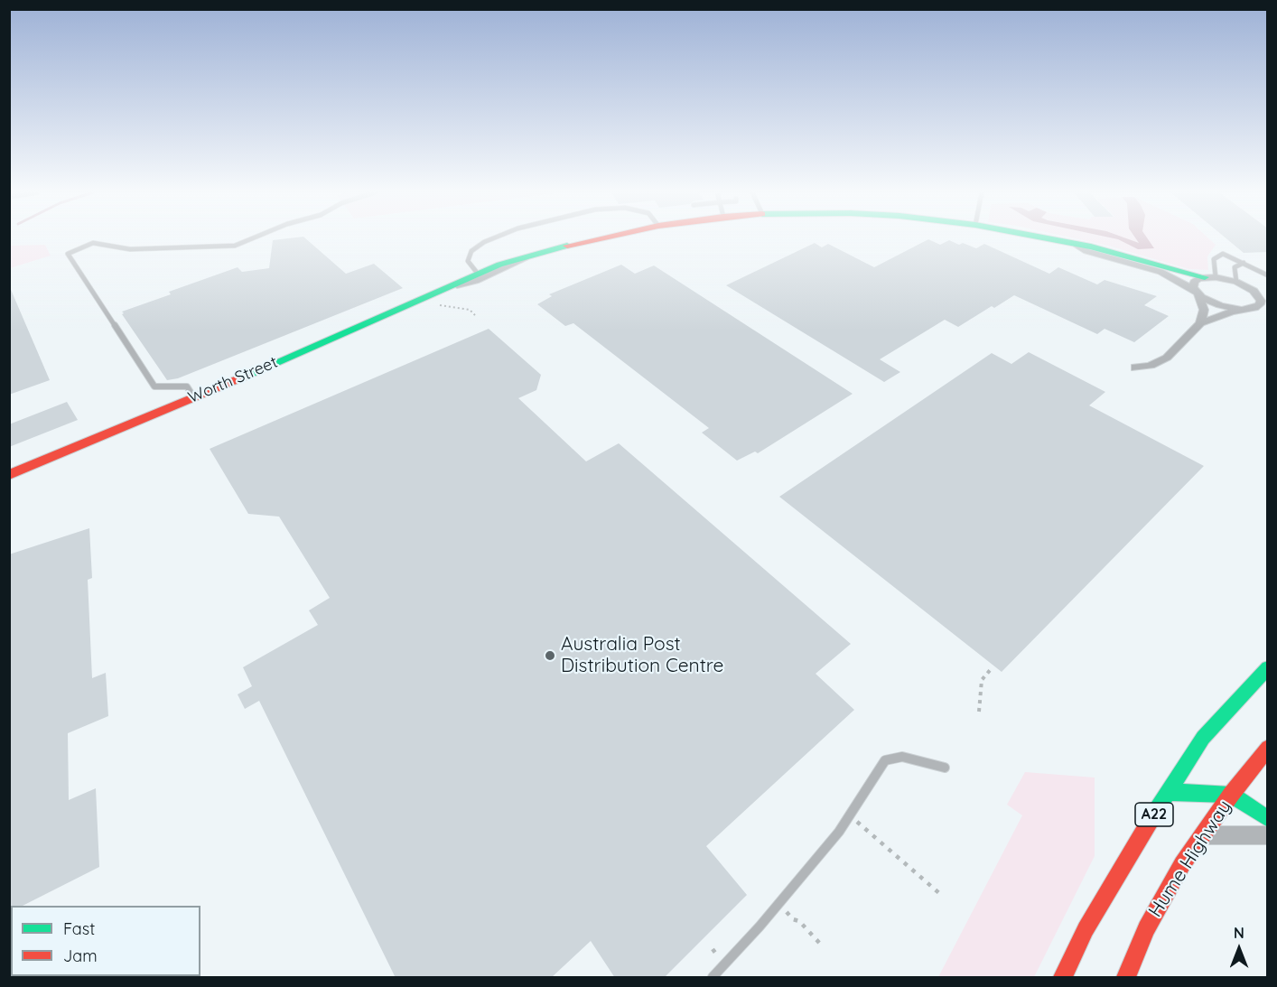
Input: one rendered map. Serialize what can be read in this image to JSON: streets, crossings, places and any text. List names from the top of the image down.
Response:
{
  "streets": {
    "main road": ["Worth Street", "A22", "Hume Highway"]
  },
  "places": ["Australia Post Distribution Centre"],
  "legend": ["Fast", "Jam"],
  "north": "top"
}
